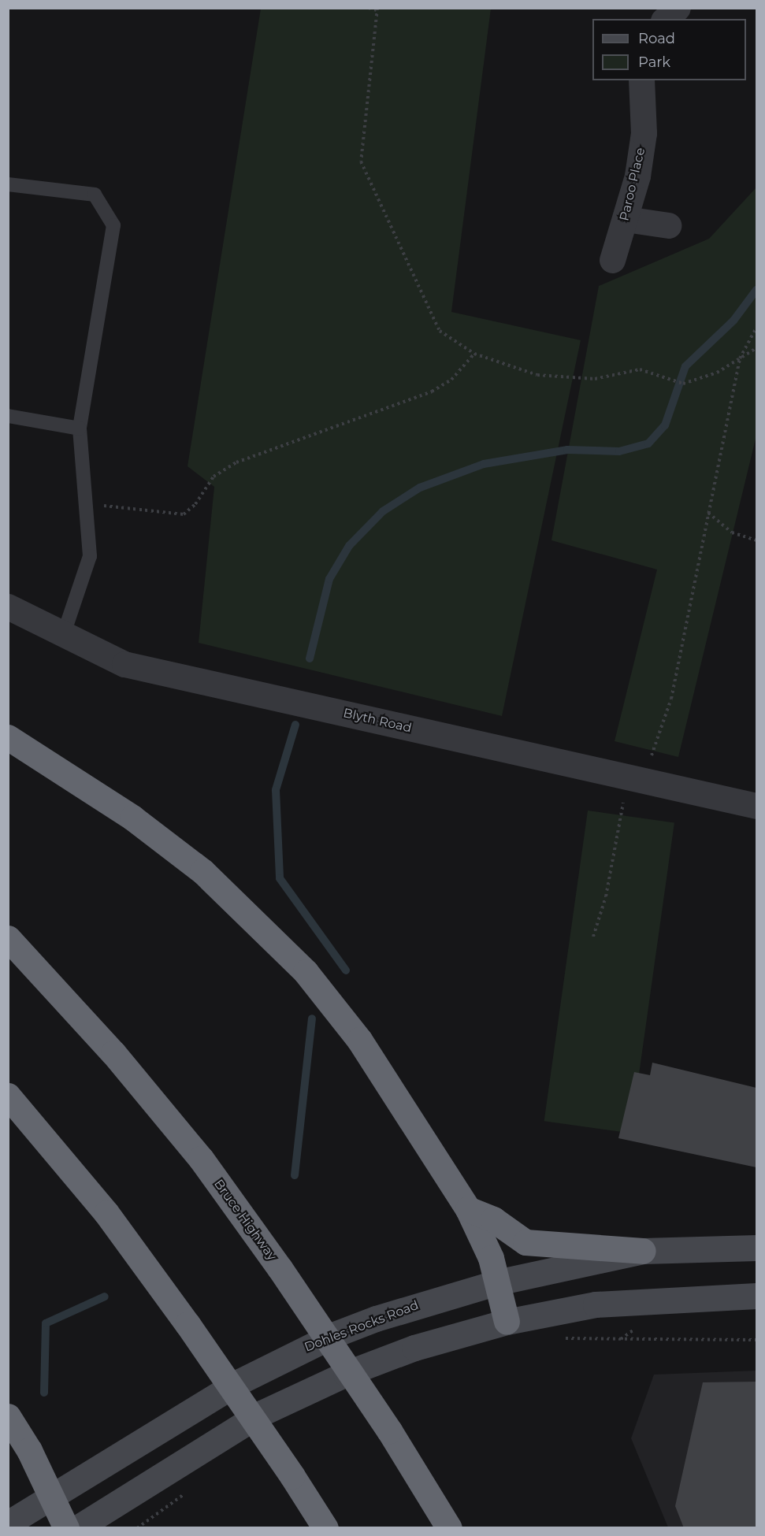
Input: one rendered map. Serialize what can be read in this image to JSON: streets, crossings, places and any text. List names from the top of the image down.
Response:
{
  "streets": {
    "highway": ["Bruce Highway"],
    "main road": ["Dohles Rocks Road"],
    "street": ["Paroo Place", "Blyth Road"]
  },
  "legend": ["Road", "Park"]
}
